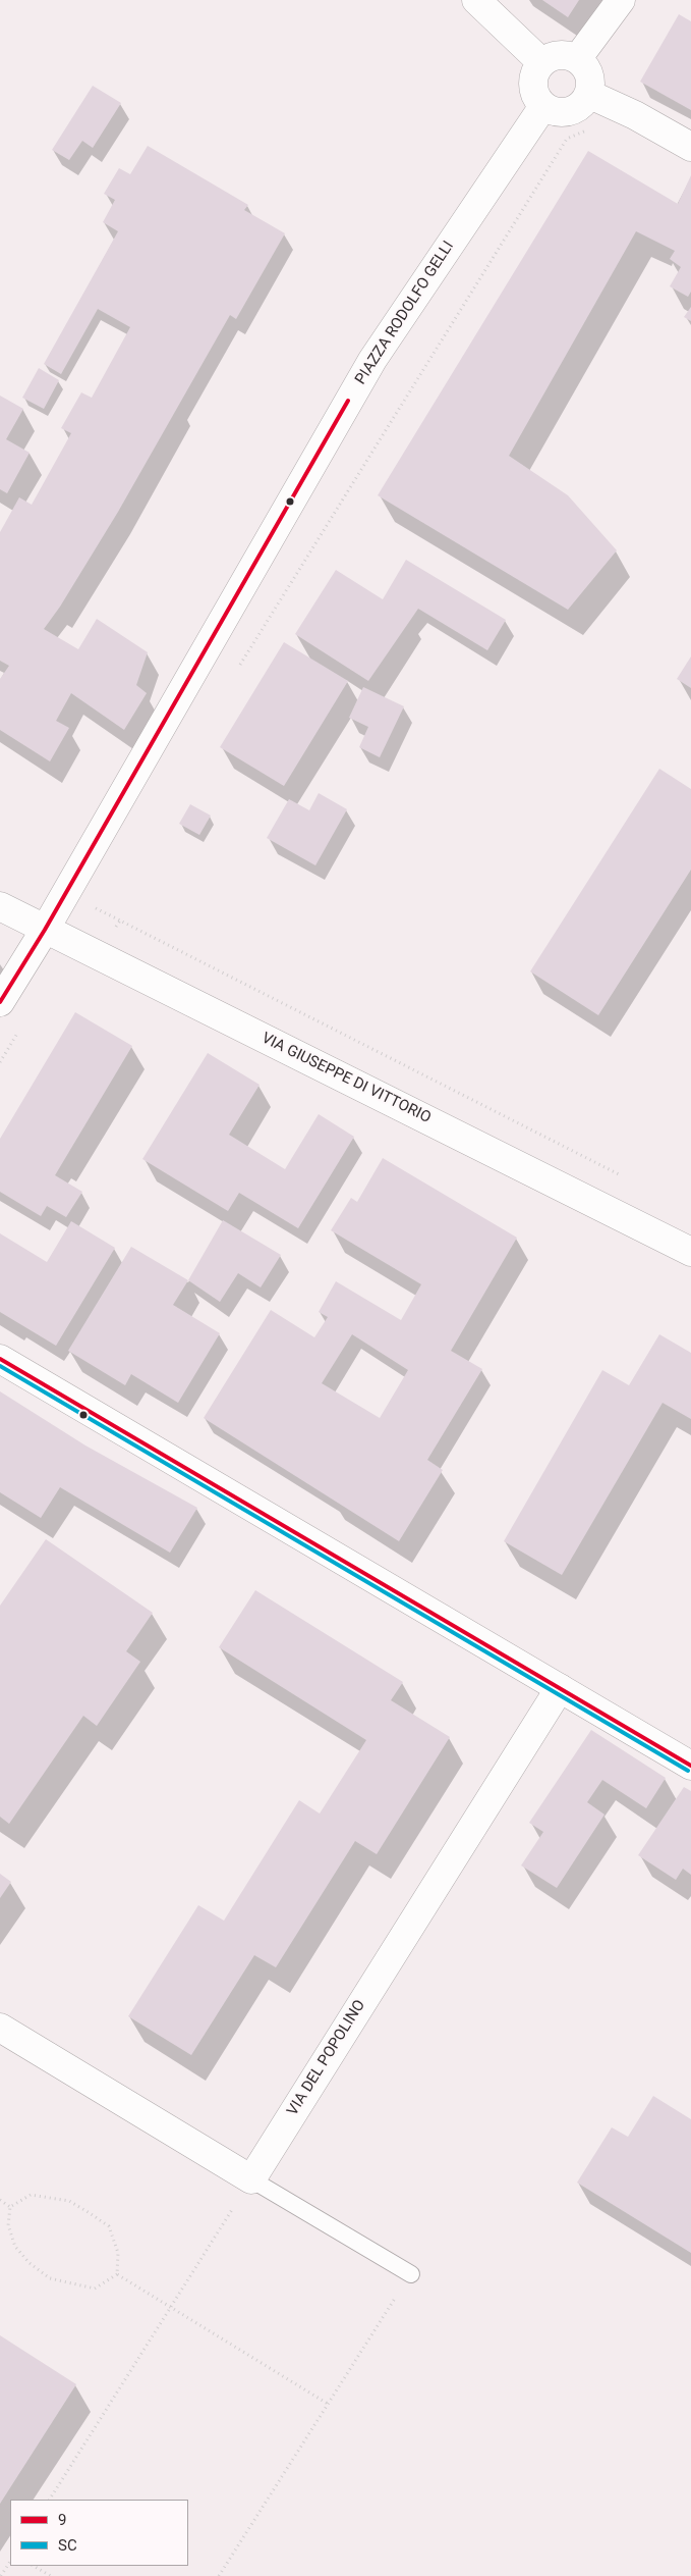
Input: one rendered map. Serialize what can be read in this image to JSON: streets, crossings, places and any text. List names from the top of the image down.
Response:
{
  "streets": {
    "street": ["PIAZZA RODOLFO GELLI", "VIA GIUSEPPE DI VITTORIO", "VIA DEL POPOLINO"]
  },
  "crossings": [
    ["PIAZZA RODOLFO GELLI", "VIA GIUSEPPE DI VITTORIO"]
  ],
  "lines": ["transit line 9", "transit line SC"],
  "legend": ["9", "SC"]
}
